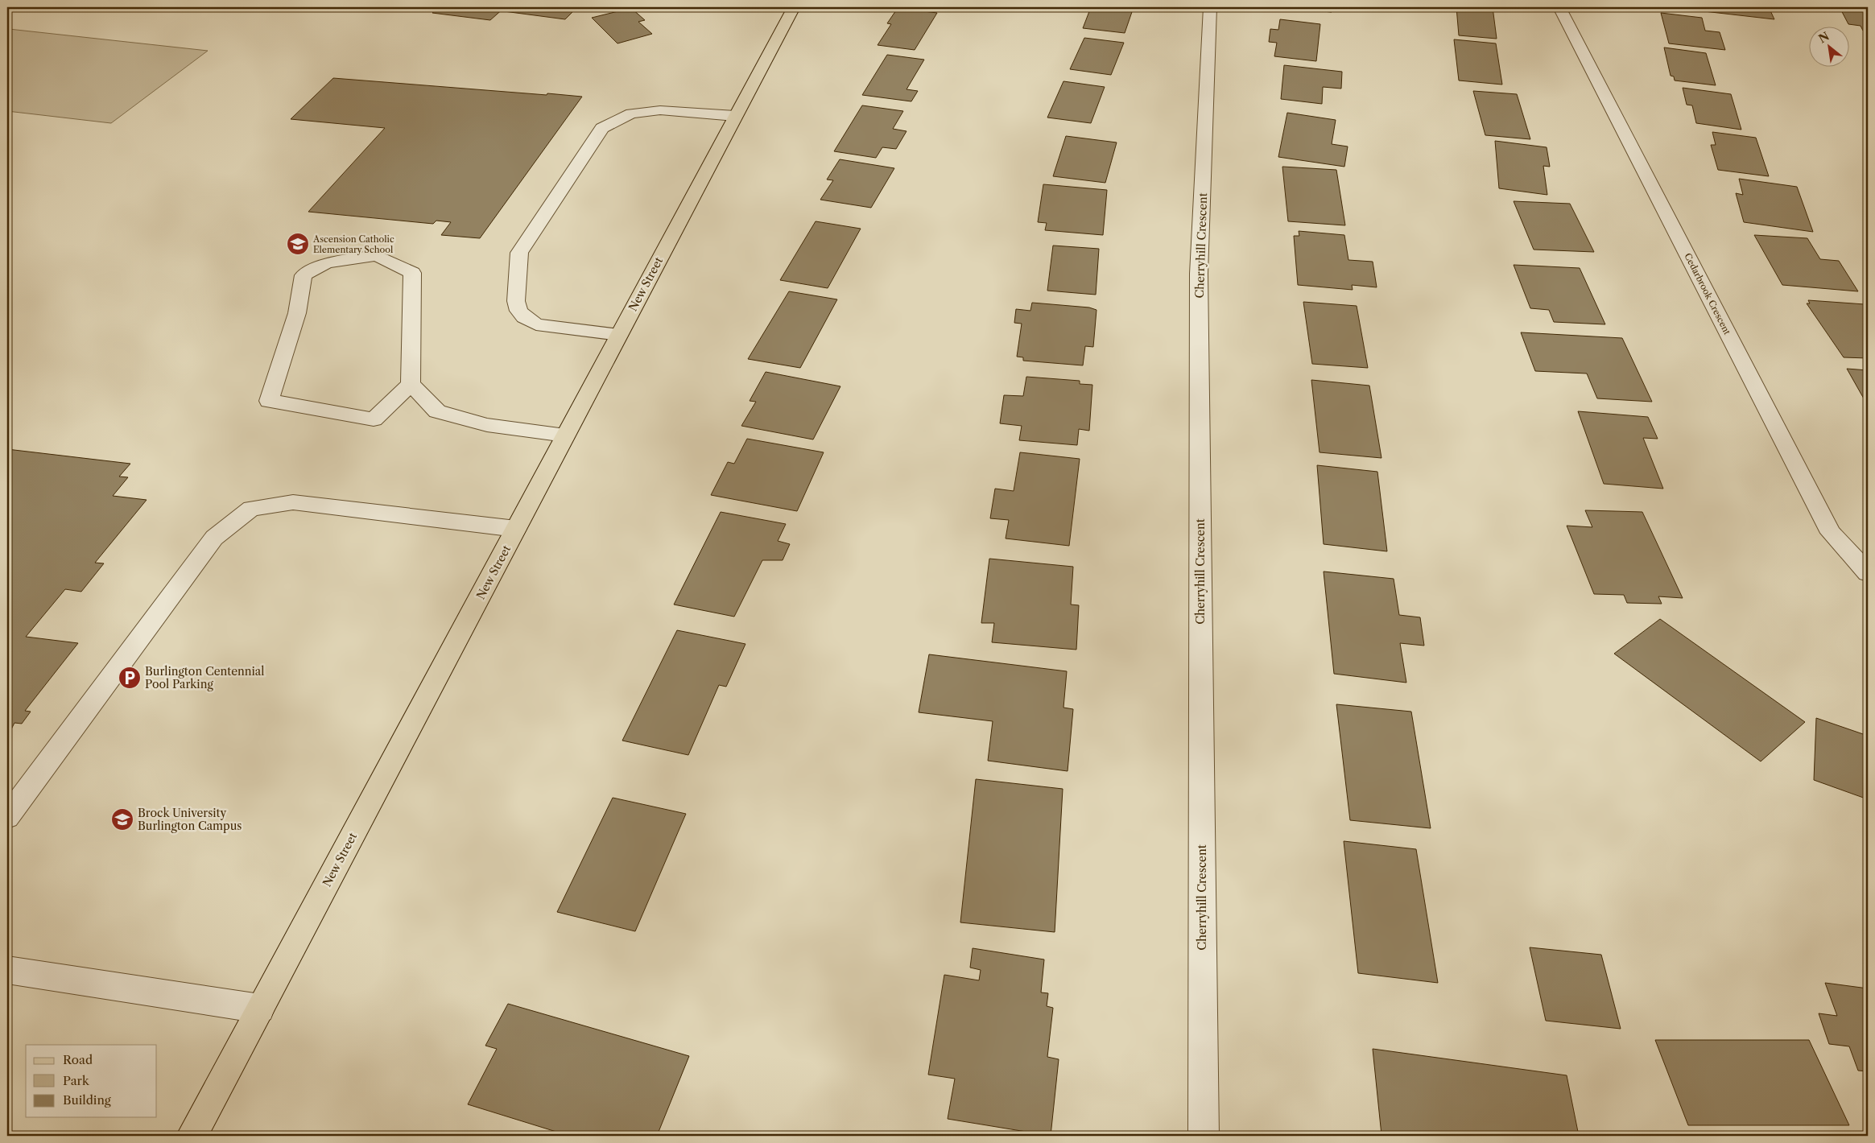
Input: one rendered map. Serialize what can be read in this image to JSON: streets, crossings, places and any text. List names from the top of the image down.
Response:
{
  "streets": {
    "main road": ["New Street"],
    "street": ["Cherryhill Crescent", "Cedarbrook Crescent"]
  },
  "places": {
    "school or university": ["Ascension Catholic Elementary School", "Brock University Burlington Campus"],
    "parking": ["Burlington Centennial Pool Parking"]
  },
  "legend": ["Road", "Park", "Building"],
  "north": "top left"
}
